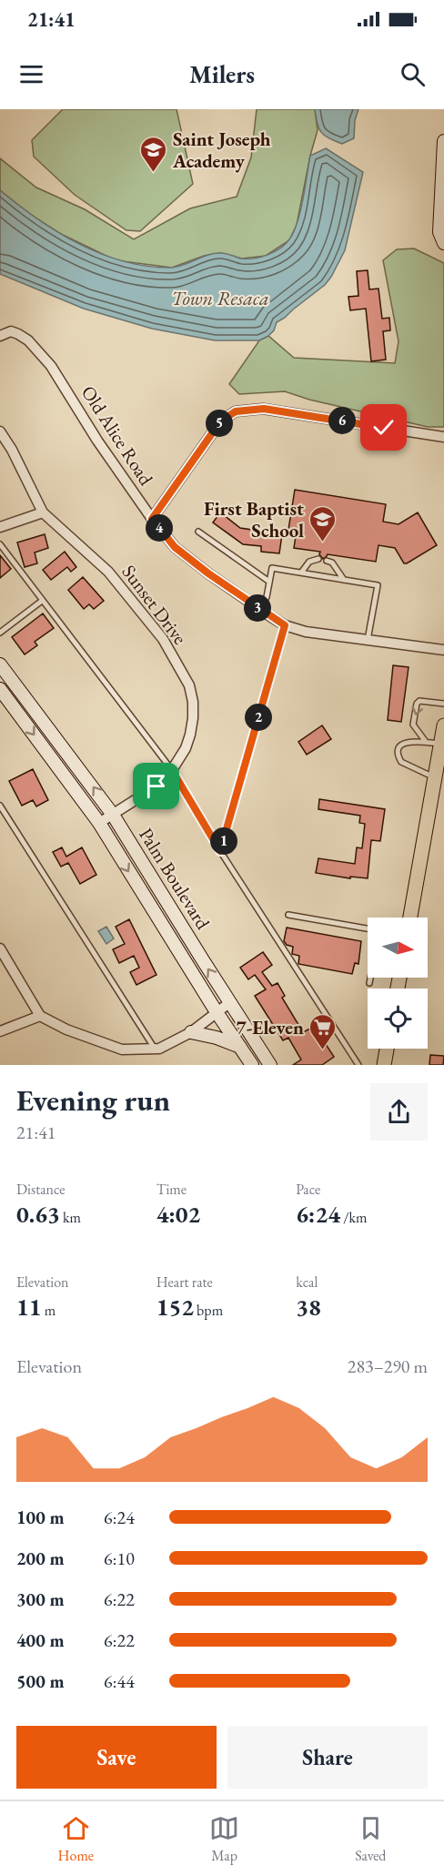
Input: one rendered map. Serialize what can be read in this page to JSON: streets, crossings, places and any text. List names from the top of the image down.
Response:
{
  "streets": {
    "main road": ["Palm Boulevard"],
    "street": ["Old Alice Road", "Sunset Drive"]
  },
  "crossings": [
    ["Sunset Drive", "Palm Boulevard"]
  ],
  "water": ["Town Resaca"],
  "places": {
    "school or university": ["Saint Joseph Academy", "First Baptist School"],
    "supermarket": ["7-Eleven"]
  },
  "north": "right",
  "page": {
    "status": "21:41",
    "header": "Milers",
    "pins": [
      "6",
      "5",
      "4",
      "3",
      "2",
      "1"
    ],
    "heading": ["Evening run", "21:41"],
    "stats": [
      ["Distance", "0.63 km"],
      ["Time", "4:02"],
      ["Pace", "6:24 /km"],
      ["Elevation", "11 m"],
      ["Heart rate", "152 bpm"],
      ["kcal", "38"]
    ],
    "chart": ["Elevation", "283–290 m"],
    "list": [
      {
        "name": "100 m",
        "note": "6:24"
      },
      {
        "name": "200 m",
        "note": "6:10"
      },
      {
        "name": "300 m",
        "note": "6:22"
      },
      {
        "name": "400 m",
        "note": "6:22"
      },
      {
        "name": "500 m",
        "note": "6:44"
      }
    ],
    "buttons": ["Save", "Share"],
    "tabs": ["Home", "Map", "Saved"]
  }
}
